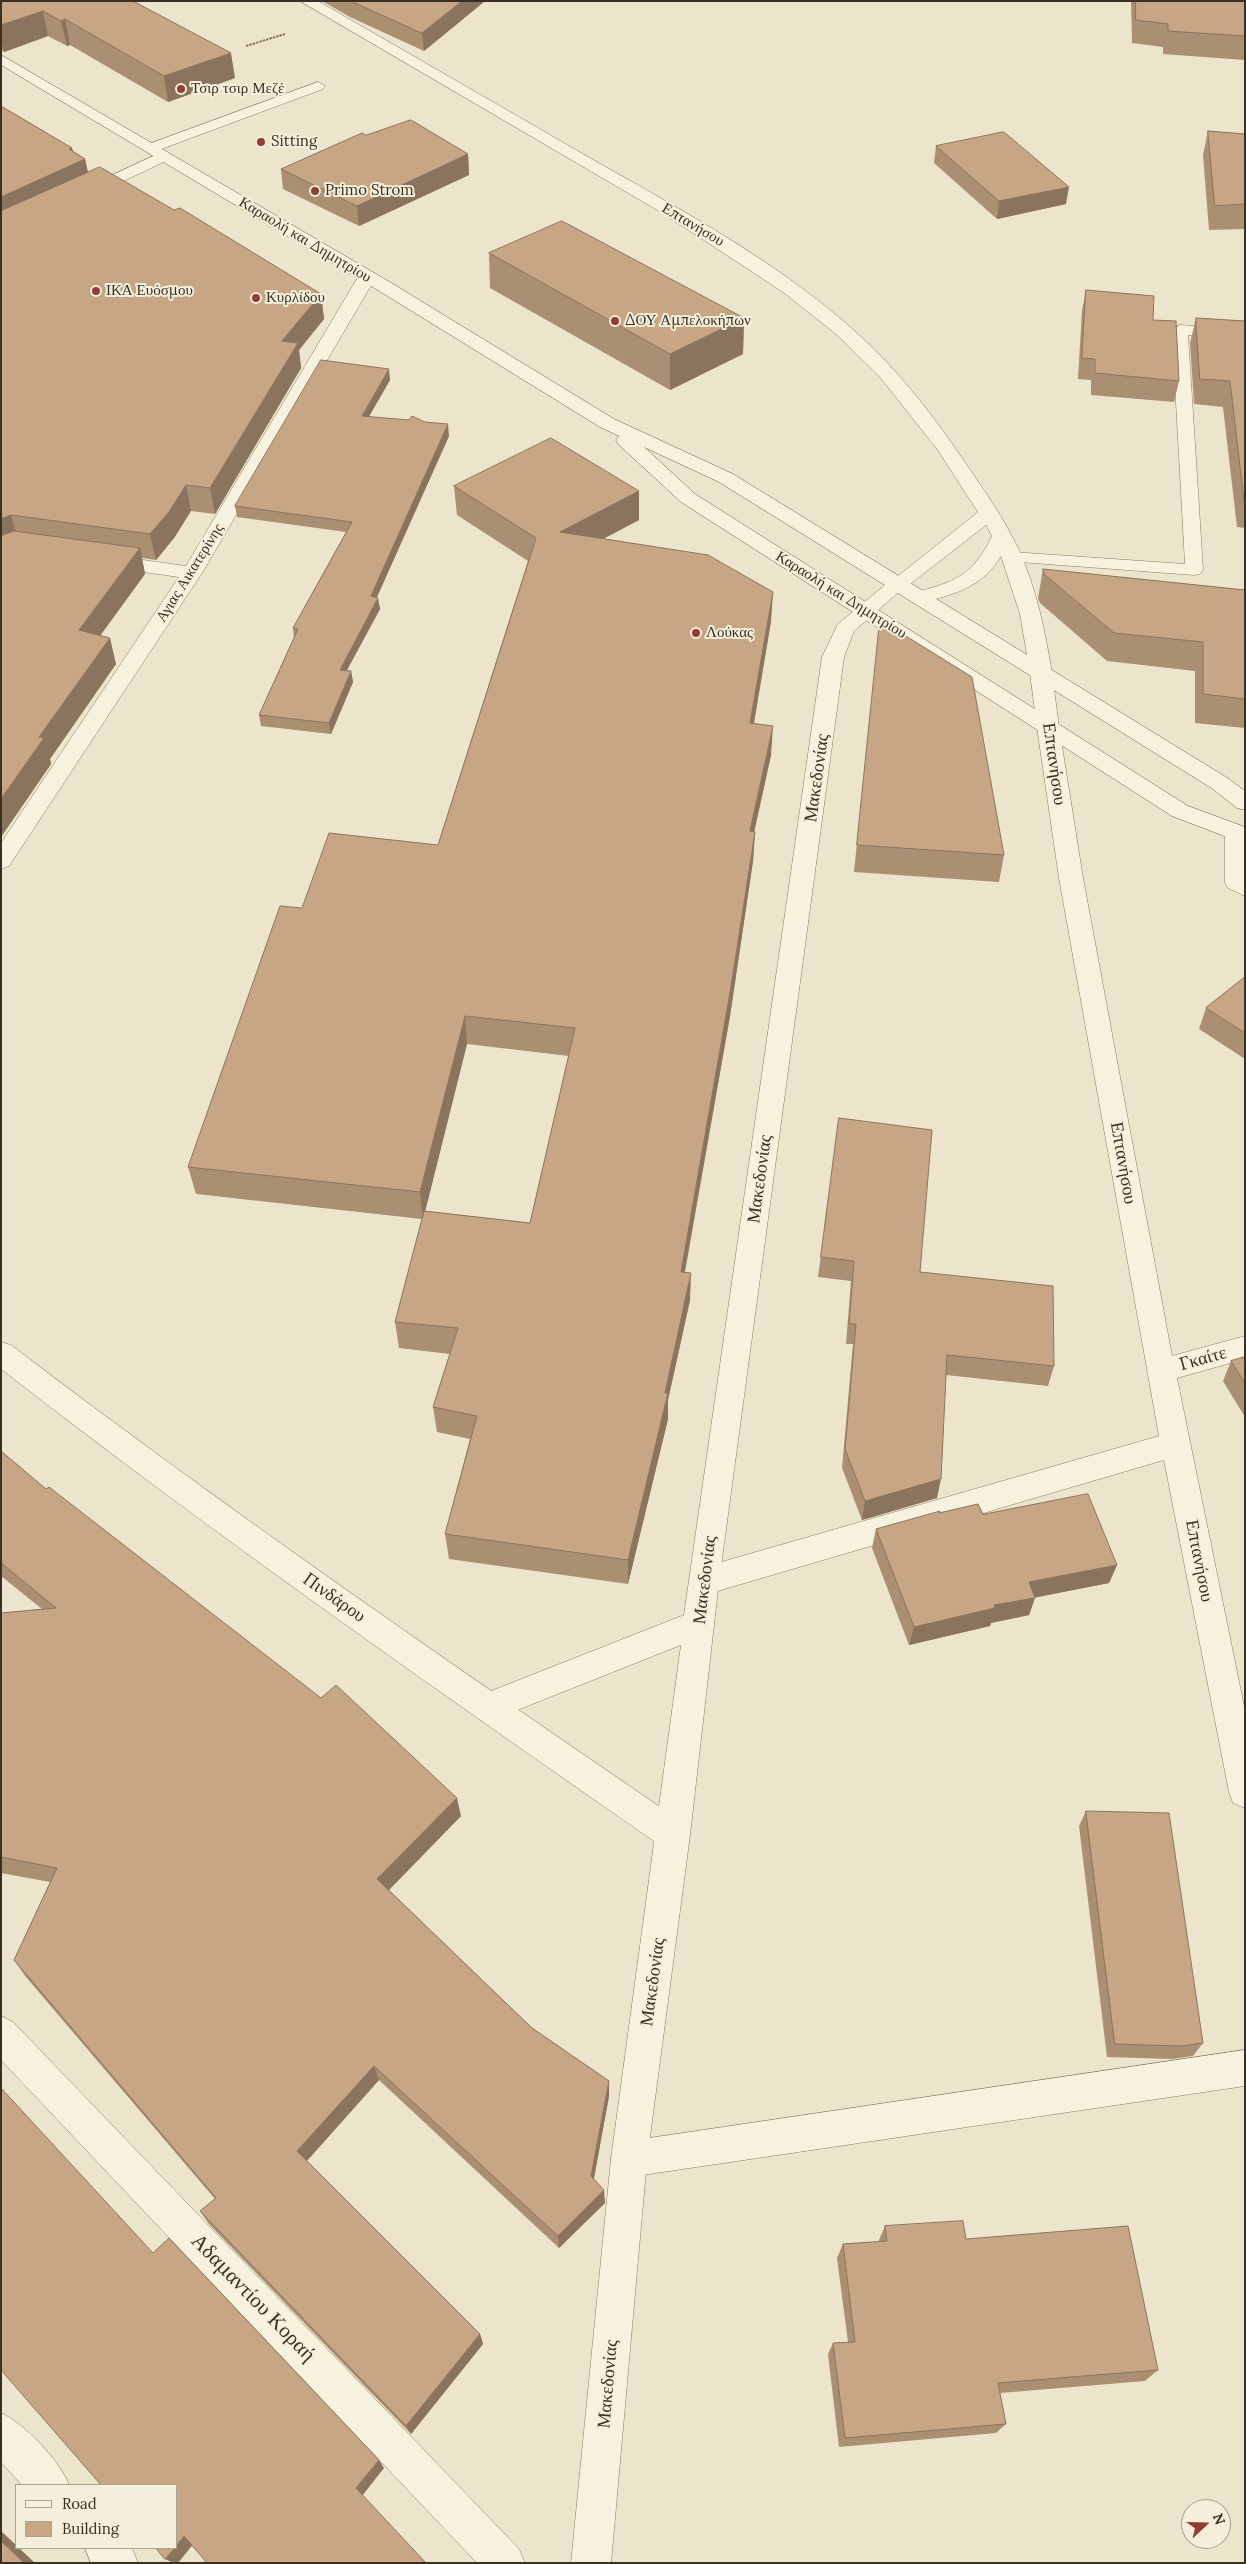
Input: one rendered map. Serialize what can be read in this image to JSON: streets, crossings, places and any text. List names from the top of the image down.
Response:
{
  "streets": {
    "street": [
      "Επτανήσου",
      "Καραολή και Δημητρίου",
      "Αγιας Αικατερίνης",
      "Μακεδονίας",
      "Γκαίτε",
      "Πινδάρου",
      "Αδαμαντίου Κοραή"
    ]
  },
  "crossings": [
    ["Επτανήσου", "Καραολή και Δημητρίου"],
    ["Επτανήσου", "Μακεδονίας"],
    ["Επτανήσου", "Γκαίτε"],
    ["Καραολή και Δημητρίου", "Αγιας Αικατερίνης"],
    ["Καραολή και Δημητρίου", "Μακεδονίας"],
    ["Μακεδονίας", "Πινδάρου"]
  ],
  "places": [
    "Τσιρ τσιρ Μεζέ",
    "Sitting",
    "Primo Strom",
    "ΙΚΑ Ευόσμου",
    "Κυρλίδου",
    "ΔΟΥ Αμπελοκήπων",
    "Λούκας"
  ],
  "legend": ["Road", "Building"],
  "north": "right"
}
